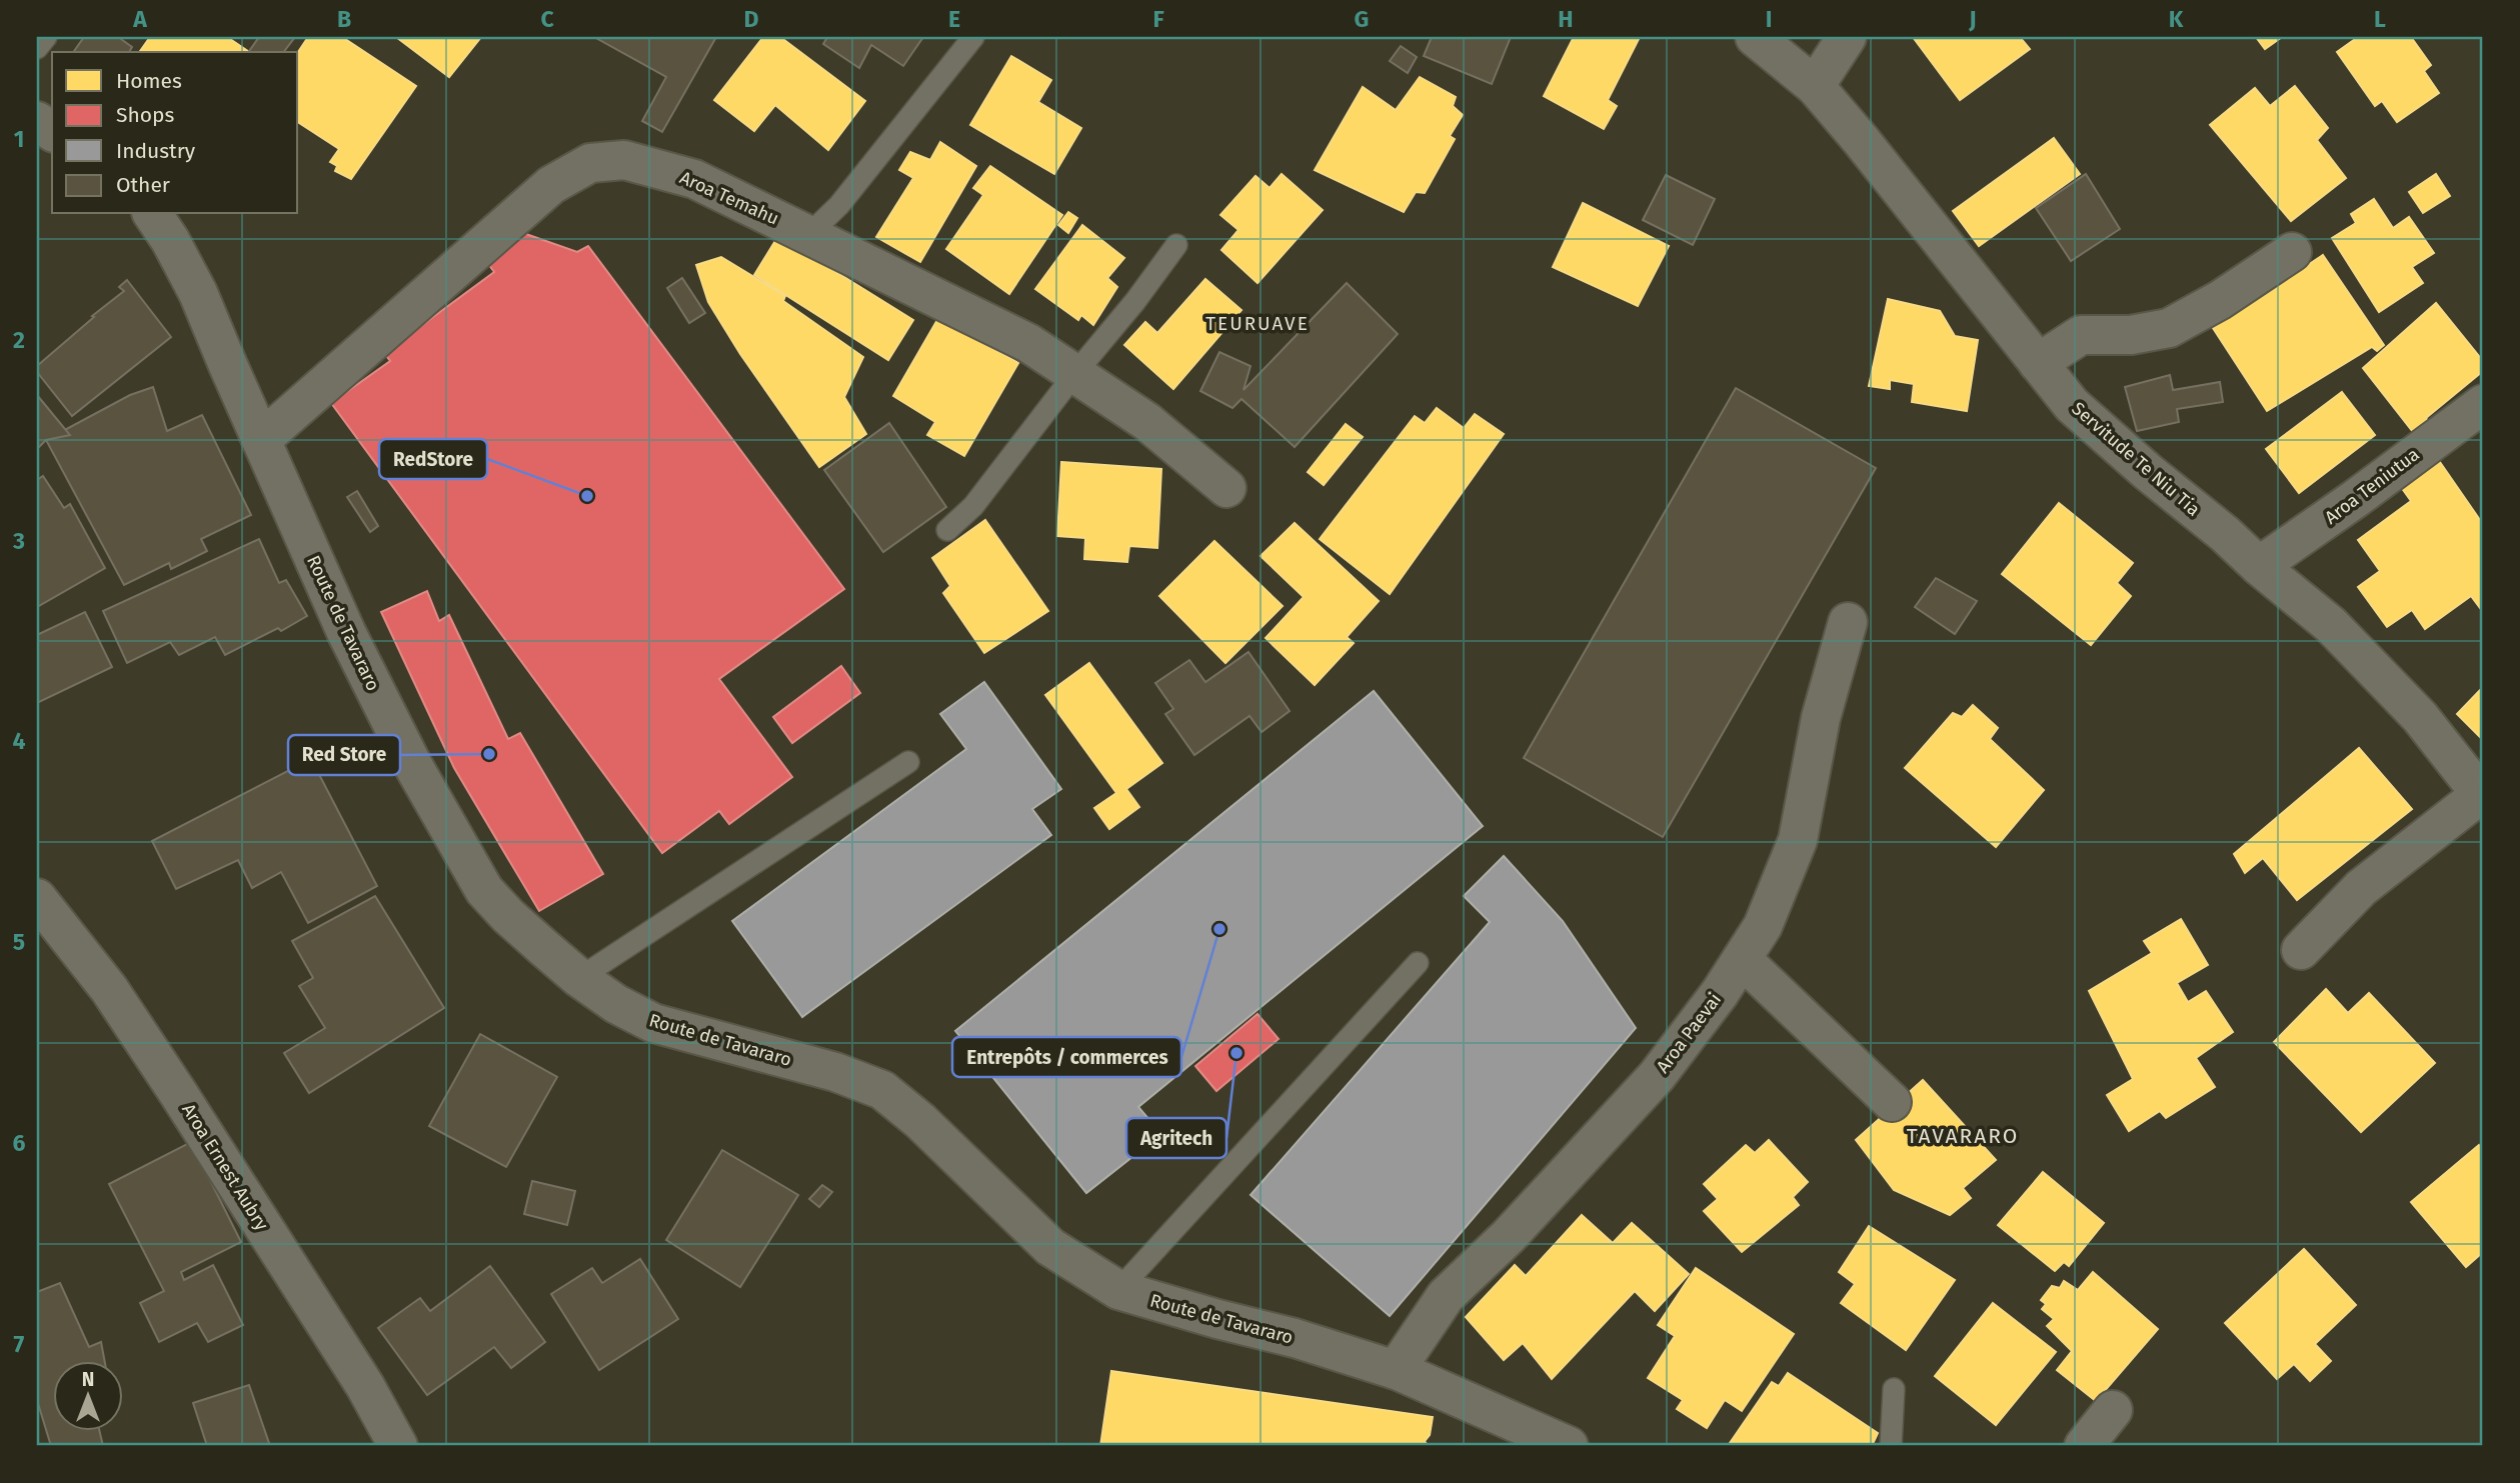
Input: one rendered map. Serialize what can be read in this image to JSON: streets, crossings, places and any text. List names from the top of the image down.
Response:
{
  "streets": {
    "street": [
      "Aroa Temahu",
      "Servitude Te Niu Tia",
      "Aroa Teniutua",
      "Route de Tavararo",
      "Aroa Paevai",
      "Aroa Ernest Aubry"
    ]
  },
  "crossings": [
    ["Aroa Temahu", "Route de Tavararo"],
    ["Servitude Te Niu Tia", "Aroa Teniutua"],
    ["Route de Tavararo", "Aroa Paevai"]
  ],
  "districts": ["TEURUAVE", "TAVARARO"],
  "places": [
    "RedStore",
    "Red Store",
    "Entrepôts / commerces",
    "Agritech"
  ],
  "legend": [
    "Homes",
    "Shops",
    "Industry",
    "Other"
  ],
  "north": "top",
  "grid": {
    "columns": [
      "A",
      "B",
      "C",
      "D",
      "E",
      "F",
      "G",
      "H",
      "I",
      "J",
      "K",
      "L"
    ],
    "rows": [
      "1",
      "2",
      "3",
      "4",
      "5",
      "6",
      "7"
    ]
  }
}
